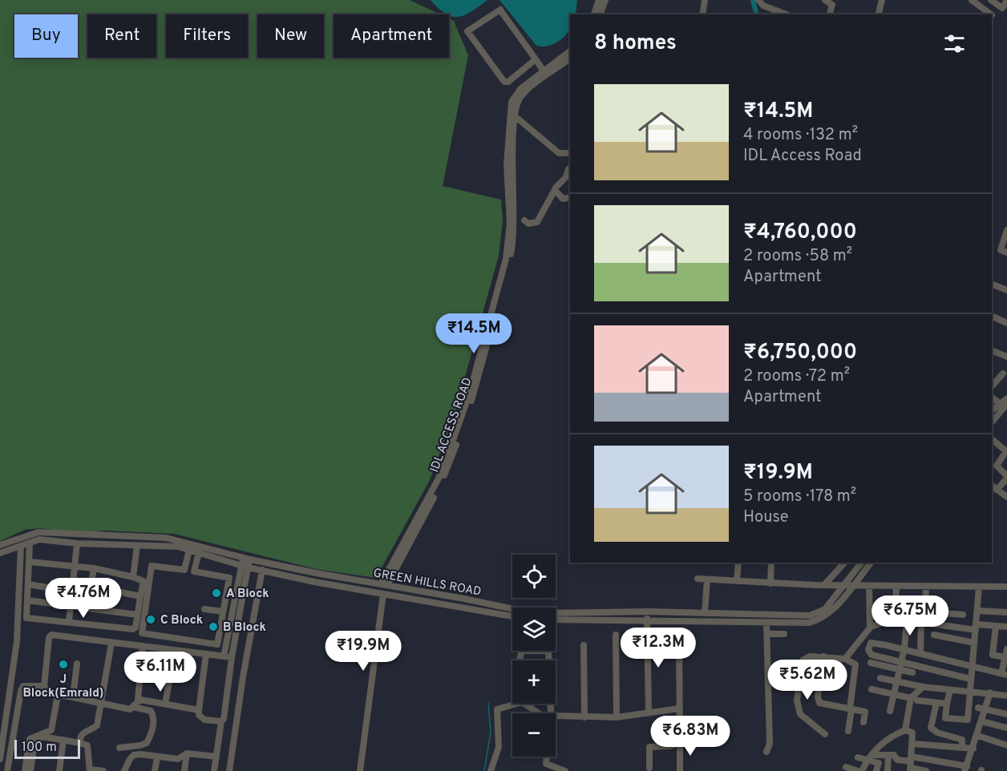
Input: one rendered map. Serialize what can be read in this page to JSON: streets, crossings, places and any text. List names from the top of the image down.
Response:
{
  "streets": {
    "street": ["GREEN HILLS ROAD"]
  },
  "places": [
    "A Block",
    "C Block",
    "B Block",
    "J Block(Emrald)"
  ],
  "scale_bar": "100 m",
  "page": {
    "chip": [
      "Buy",
      "Rent",
      "Filters",
      "New",
      "Apartment"
    ],
    "heading": "8 homes",
    "list": [
      {
        "name": "₹14.5M",
        "note": "4 rooms · 132 m² · IDL Access Road"
      },
      {
        "name": "₹4,760,000",
        "note": "2 rooms · 58 m² · Apartment"
      },
      {
        "name": "₹6,750,000",
        "note": "2 rooms · 72 m² · Apartment"
      },
      {
        "name": "₹19.9M",
        "note": "5 rooms · 178 m² · House"
      }
    ],
    "price": [
      "₹14.5M",
      "₹4.76M",
      "₹6.75M",
      "₹12.3M",
      "₹19.9M",
      "₹6.11M",
      "₹5.62M",
      "₹6.83M"
    ],
    "map_buttons": ["+", "−"],
    "scale": "100 m"
  }
}
